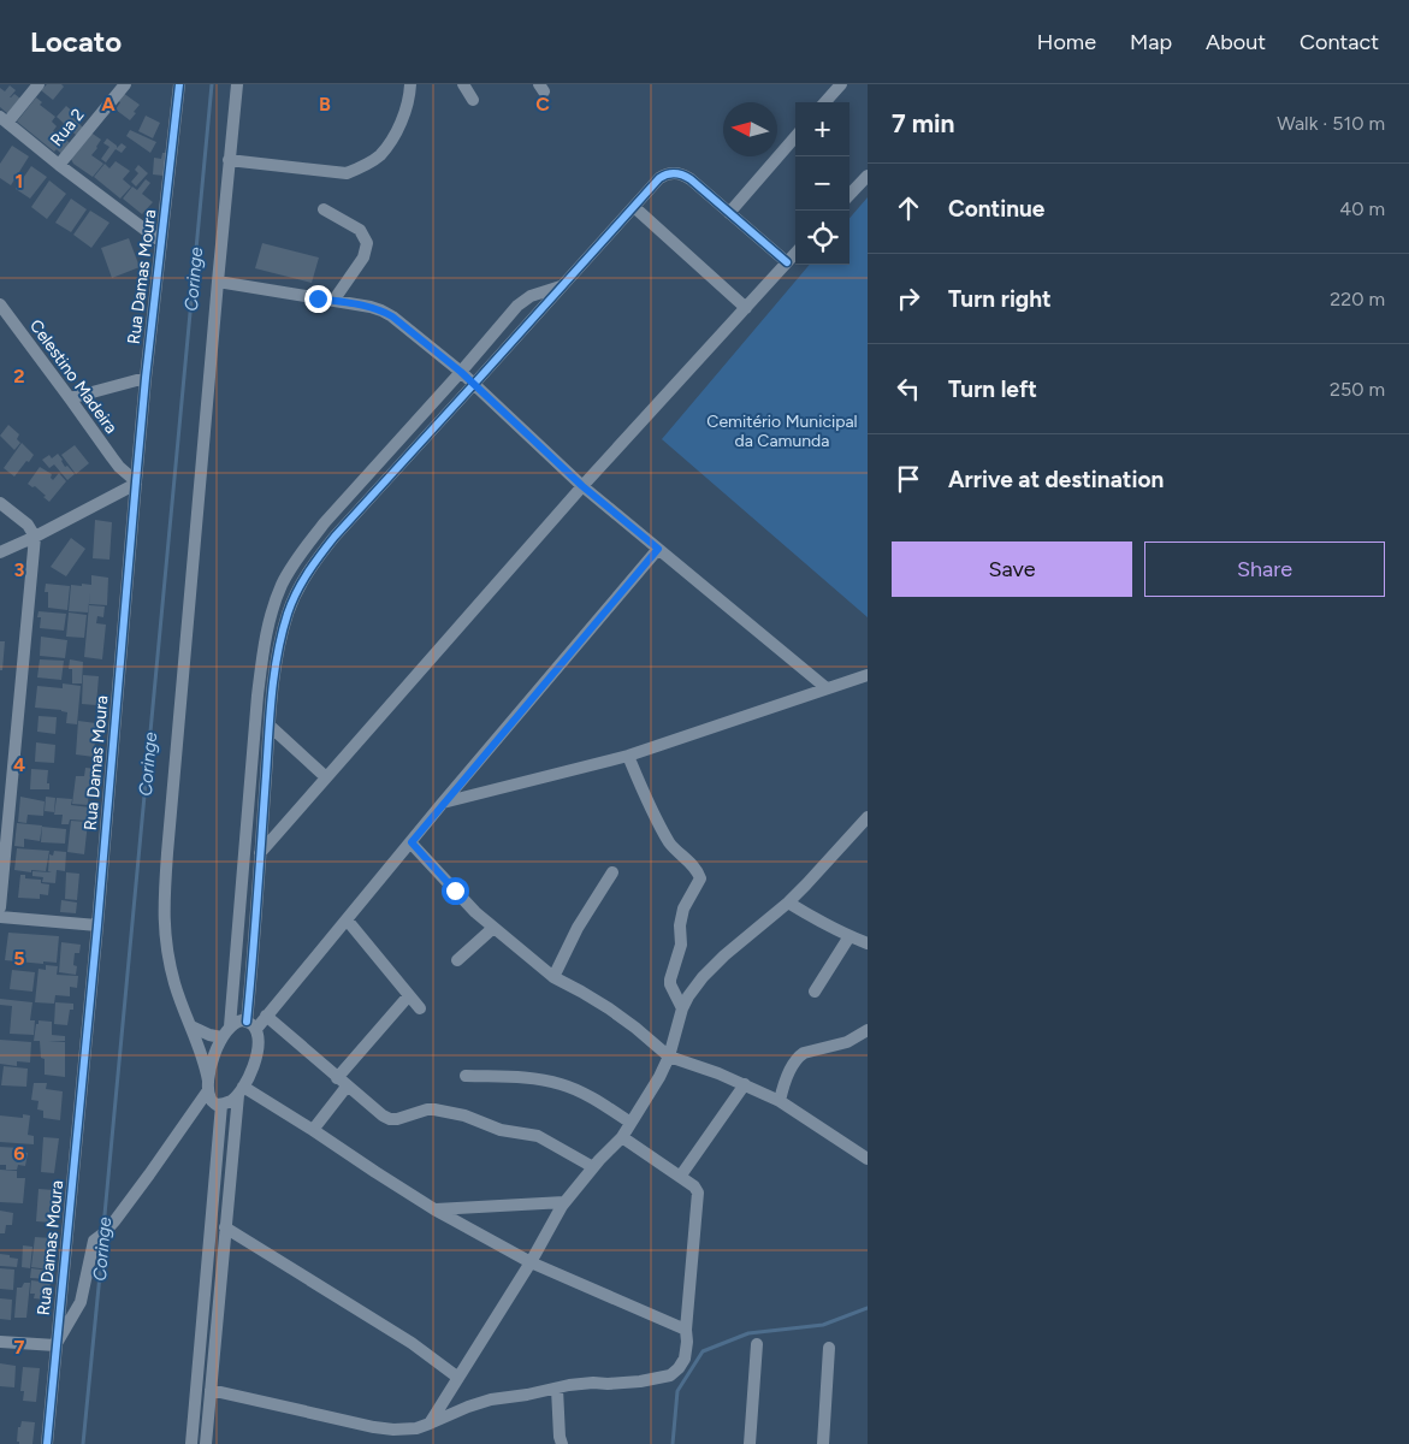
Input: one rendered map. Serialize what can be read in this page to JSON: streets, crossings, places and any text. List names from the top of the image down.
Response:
{
  "streets": {
    "street": ["Rua 2", "Rua Damas Moura", "Celestino Madeira"]
  },
  "crossings": [
    ["Rua Damas Moura", "Celestino Madeira"]
  ],
  "water": ["Coringe"],
  "parks": ["Cemitério Municipal da Camunda"],
  "north": "left",
  "page": {
    "header": "Locato",
    "nav": [
      "Home",
      "Map",
      "About",
      "Contact"
    ],
    "heading": ["7 min", "Walk · 510 m"],
    "map_buttons": ["+", "−"],
    "list": [
      ["Continue", "40 m"],
      ["Turn right", "220 m"],
      ["Turn left", "250 m"],
      "Arrive at destination"
    ],
    "buttons": ["Save", "Share"]
  },
  "grid": {
    "columns": ["A", "B", "C"],
    "rows": [
      "1",
      "2",
      "3",
      "4",
      "5",
      "6",
      "7"
    ]
  }
}
